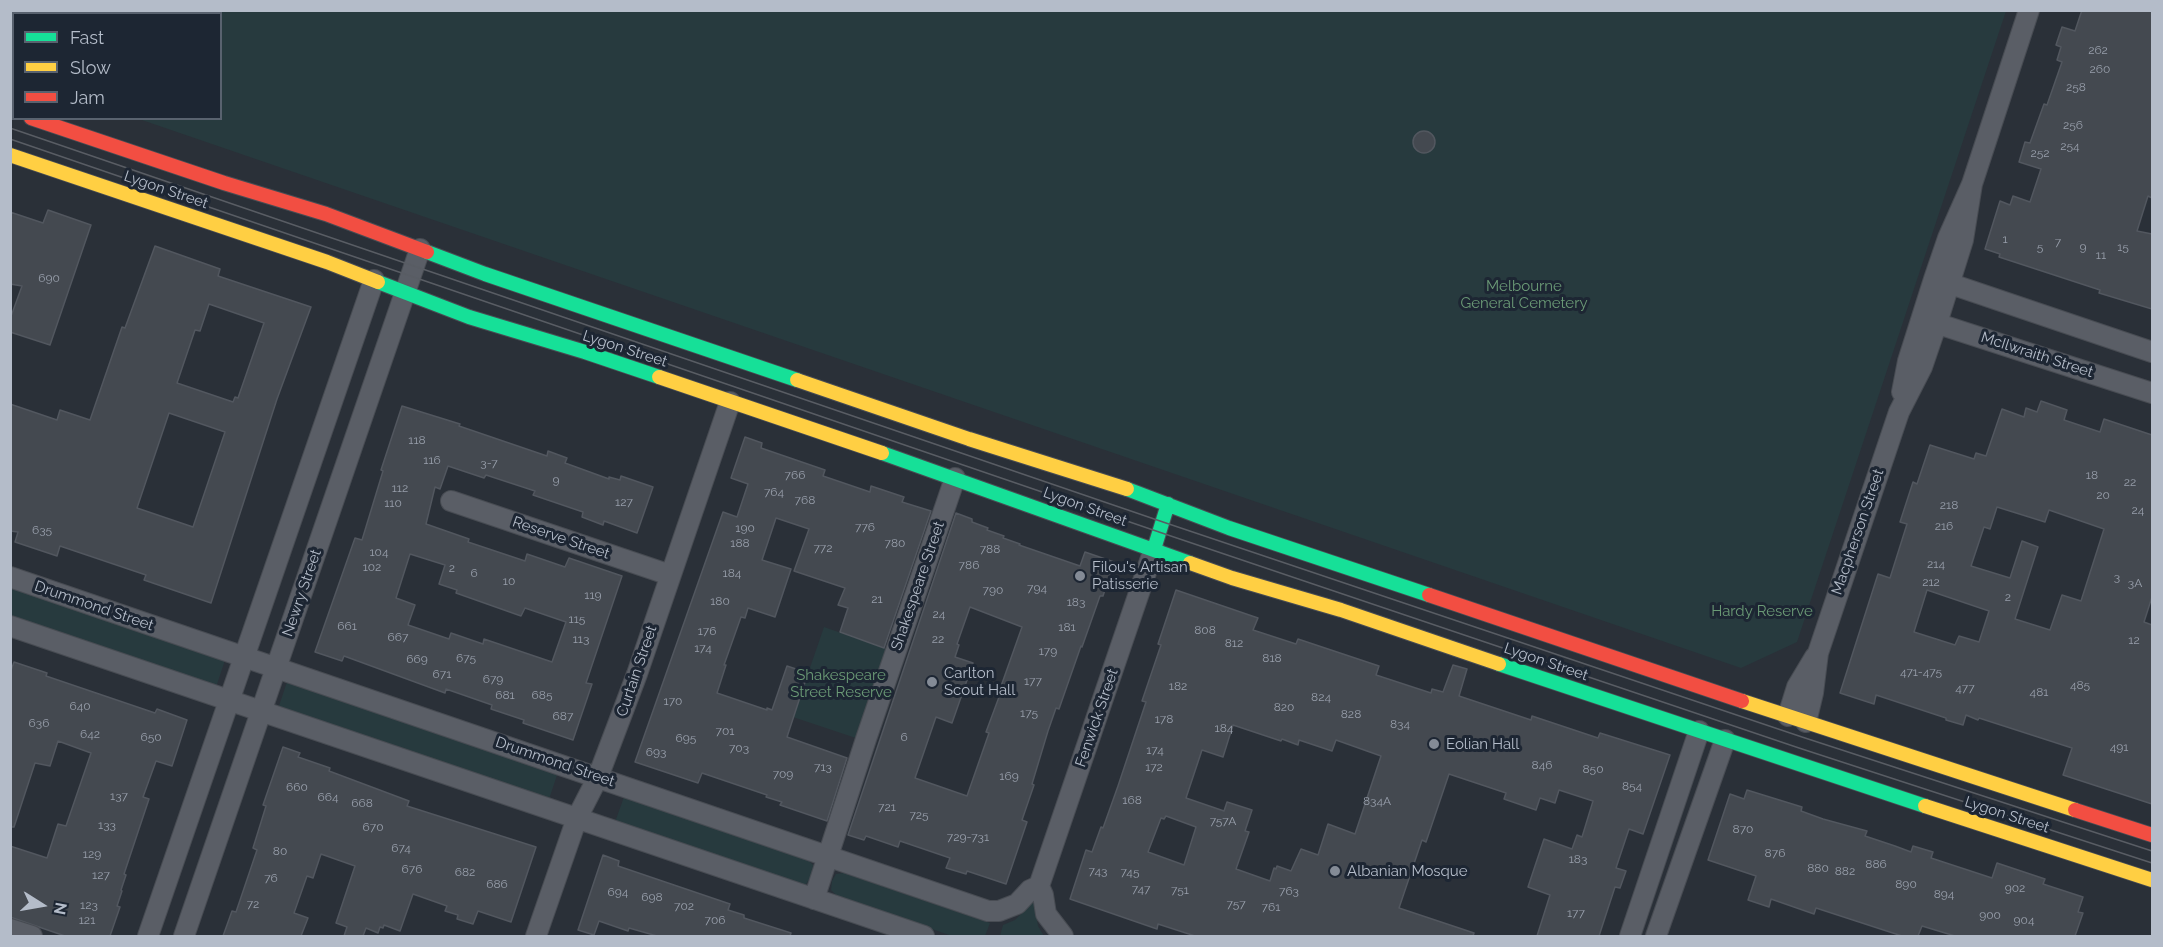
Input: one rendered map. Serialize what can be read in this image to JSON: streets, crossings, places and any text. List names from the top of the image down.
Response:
{
  "streets": {
    "street": [
      "Lygon Street",
      "McIlwraith Street",
      "Macpherson Street",
      "Reserve Street",
      "Shakespeare Street",
      "Newry Street",
      "Drummond Street",
      "Curtain Street",
      "Fenwick Street"
    ]
  },
  "crossings": [
    ["Lygon Street", "Macpherson Street"],
    ["Lygon Street", "Shakespeare Street"],
    ["Lygon Street", "Newry Street"],
    ["Lygon Street", "Curtain Street"],
    ["Lygon Street", "Fenwick Street"],
    ["McIlwraith Street", "Macpherson Street"],
    ["Reserve Street", "Curtain Street"],
    ["Shakespeare Street", "Drummond Street"],
    ["Newry Street", "Drummond Street"],
    ["Drummond Street", "Curtain Street"],
    ["Drummond Street", "Fenwick Street"]
  ],
  "parks": ["Melbourne General Cemetery", "Hardy Reserve", "Shakespeare Street Reserve"],
  "places": [
    "Filou's Artisan Patisserie",
    "Carlton Scout Hall",
    "Eolian Hall",
    "Albanian Mosque"
  ],
  "house_numbers": [
    "262",
    "260",
    "258",
    "256",
    "254",
    "252",
    "1",
    "7",
    "5",
    "9",
    "15",
    "11",
    "690",
    "118",
    "116",
    "3-7",
    "766",
    "18",
    "9",
    "22",
    "112",
    "764",
    "20",
    "768",
    "127",
    "110",
    "218",
    "24",
    "216",
    "776",
    "190",
    "635",
    "188",
    "780",
    "772",
    "788",
    "104",
    "214",
    "786",
    "102",
    "2",
    "6",
    "184",
    "3",
    "10",
    "212",
    "3A",
    "794",
    "790",
    "119",
    "2",
    "21",
    "180",
    "183",
    "24",
    "115",
    "661",
    "181",
    "808",
    "176",
    "667",
    "113",
    "22",
    "12",
    "812",
    "174",
    "179",
    "675",
    "818",
    "669",
    "471-475",
    "671",
    "679",
    "177",
    "485",
    "182",
    "477",
    "481",
    "681",
    "685",
    "824",
    "170",
    "640",
    "820",
    "175",
    "828",
    "687",
    "178",
    "636",
    "834",
    "184",
    "701",
    "642",
    "650",
    "6",
    "695",
    "491",
    "703",
    "174",
    "693",
    "846",
    "713",
    "172",
    "850",
    "709",
    "169",
    "854",
    "660",
    "137",
    "664",
    "168",
    "834A",
    "668",
    "721",
    "725",
    "757A",
    "133",
    "670",
    "870",
    "729-731",
    "674",
    "80",
    "876",
    "129",
    "183",
    "886",
    "880",
    "676",
    "743",
    "882",
    "682",
    "745",
    "127",
    "76",
    "686",
    "890",
    "902",
    "747",
    "751",
    "763",
    "694",
    "894",
    "698",
    "72",
    "757",
    "123",
    "702",
    "761",
    "177",
    "900",
    "121",
    "706",
    "904"
  ],
  "legend": ["Fast", "Slow", "Jam"],
  "north": "right"
}
